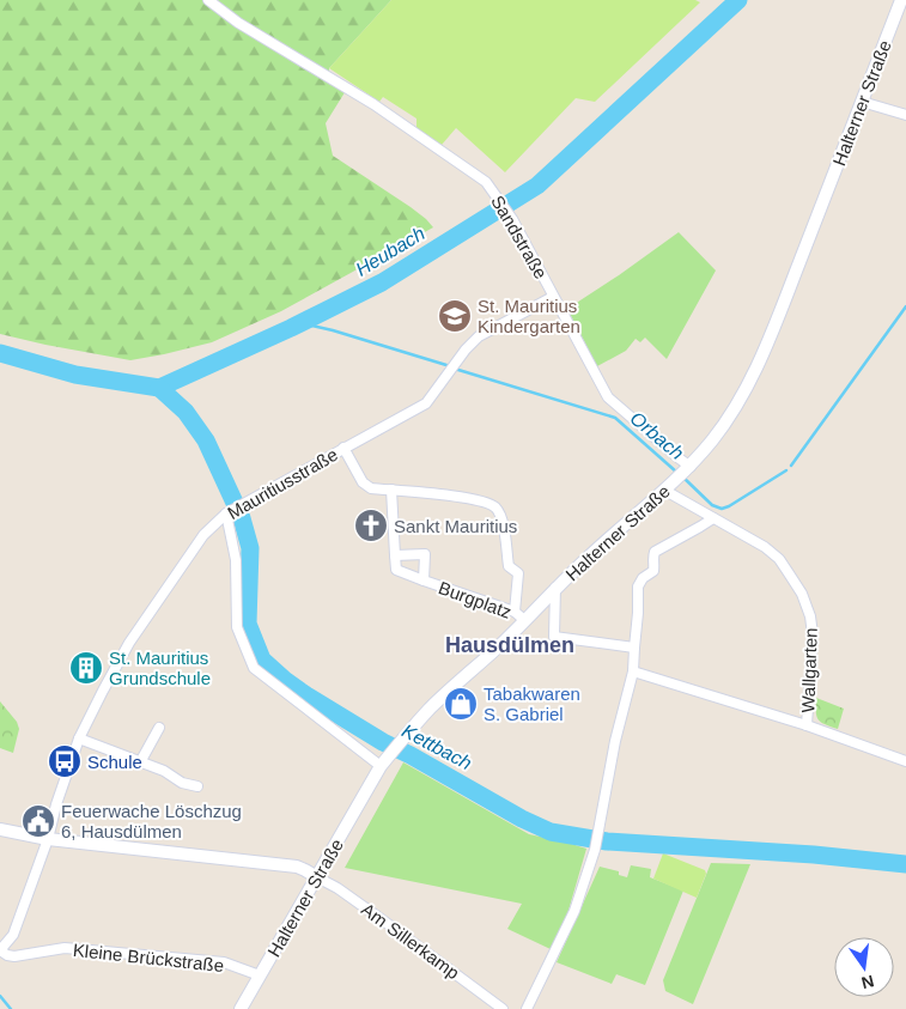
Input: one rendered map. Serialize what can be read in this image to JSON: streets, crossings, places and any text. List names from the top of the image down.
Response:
{
  "streets": {
    "main road": ["Halterner Straße"],
    "street": [
      "Sandstraße",
      "Mauritiusstraße",
      "Burgplatz",
      "Wallgarten",
      "Am Sillerkamp",
      "Kleine Brückstraße"
    ]
  },
  "crossings": [
    ["Halterner Straße", "Sandstraße"],
    ["Halterner Straße", "Burgplatz"],
    ["Halterner Straße", "Wallgarten"],
    ["Halterner Straße", "Am Sillerkamp"],
    ["Halterner Straße", "Kleine Brückstraße"],
    ["Sandstraße", "Mauritiusstraße"],
    ["Mauritiusstraße", "Kleine Brückstraße"]
  ],
  "districts": ["Hausdülmen"],
  "water": ["Heubach", "Orbach", "Kettbach"],
  "places": {
    "school or university": ["St. Mauritius Kindergarten"],
    "church": ["Sankt Mauritius"],
    "building": ["St. Mauritius Grundschule"],
    "shop": ["Tabakwaren S. Gabriel"],
    "bus stop": ["Schule"],
    "public building": ["Feuerwache Löschzug 6, Hausdülmen"]
  },
  "north": "bottom"
}
